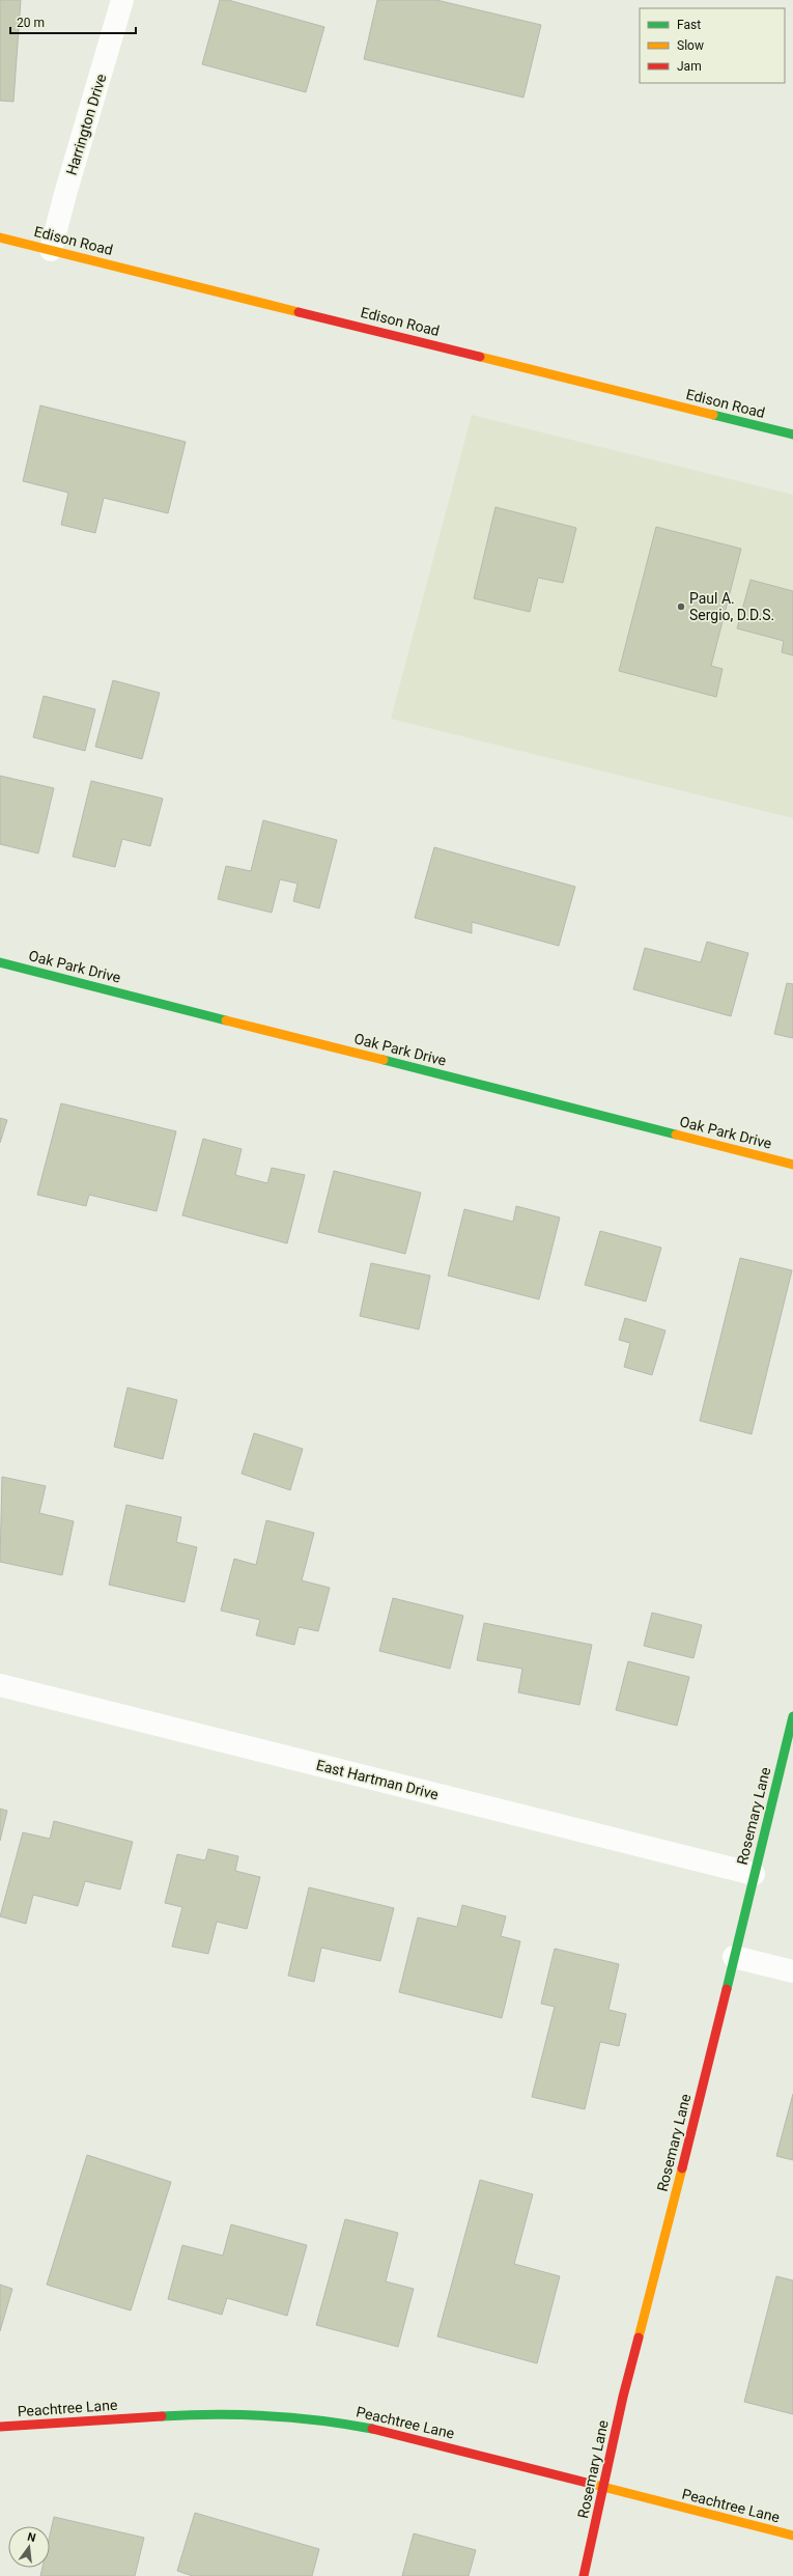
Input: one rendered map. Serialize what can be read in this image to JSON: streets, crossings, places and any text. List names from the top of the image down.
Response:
{
  "streets": {
    "street": [
      "Harrington Drive",
      "Edison Road",
      "Oak Park Drive",
      "East Hartman Drive",
      "Rosemary Lane",
      "Peachtree Lane"
    ]
  },
  "crossings": [
    ["Harrington Drive", "Edison Road"],
    ["East Hartman Drive", "Rosemary Lane"],
    ["Rosemary Lane", "Peachtree Lane"]
  ],
  "places": ["Paul A. Sergio, D.D.S."],
  "legend": ["Fast", "Slow", "Jam"],
  "scale_bar": "20 m",
  "north": "top"
}
